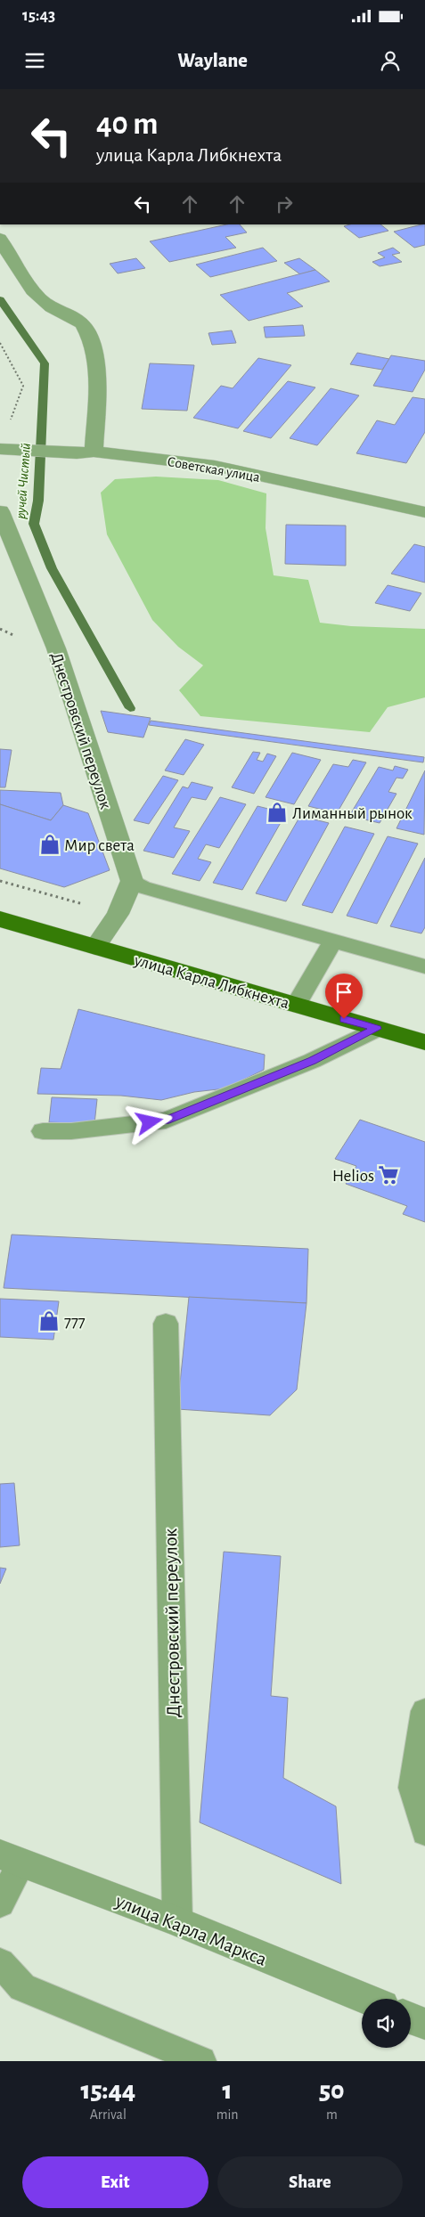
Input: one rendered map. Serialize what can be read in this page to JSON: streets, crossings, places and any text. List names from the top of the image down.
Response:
{
  "streets": {
    "main road": ["улица Карла Либкнехта"],
    "street": ["Советская улица", "Днестровский переулок", "улица Карла Маркса"]
  },
  "crossings": [
    ["Днестровский переулок", "улица Карла Маркса"]
  ],
  "water": ["ручей Чистый"],
  "places": {
    "shop": ["Лиманный рынок", "Мир света", "777"],
    "supermarket": ["Helios"]
  },
  "page": {
    "status": "15:43",
    "header": "Waylane",
    "turn": ["40 m", "улица Карла Либкнехта"],
    "eta": [
      "15:44",
      "Arrival",
      "1",
      "min",
      "50",
      "m"
    ],
    "buttons": ["Exit", "Share"]
  }
}
